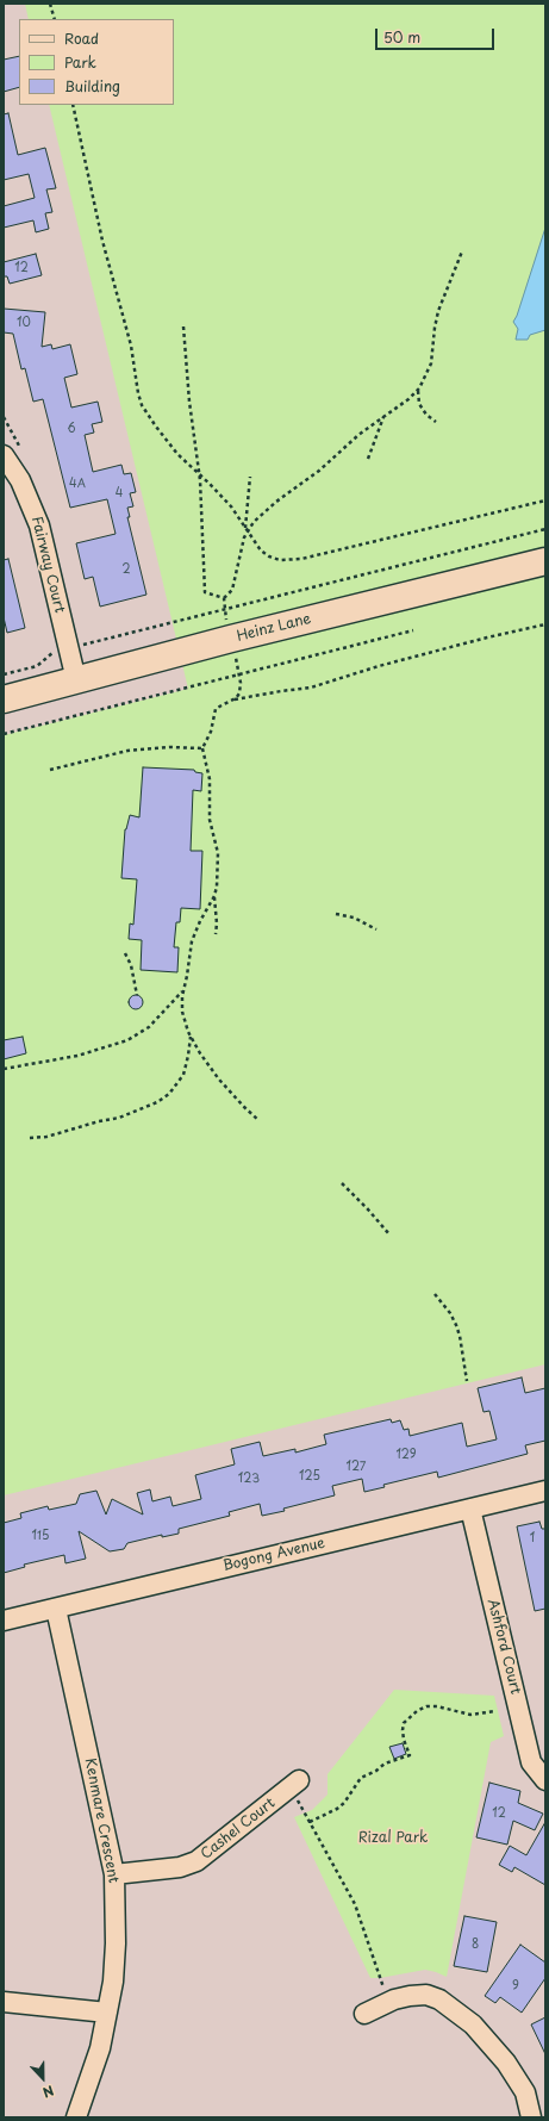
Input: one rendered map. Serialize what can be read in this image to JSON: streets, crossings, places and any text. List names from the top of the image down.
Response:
{
  "streets": {
    "street": [
      "Fairway Court",
      "Heinz Lane",
      "Bogong Avenue",
      "Ashford Court",
      "Kenmare Crescent",
      "Cashel Court"
    ]
  },
  "crossings": [
    ["Fairway Court", "Heinz Lane"],
    ["Bogong Avenue", "Ashford Court"],
    ["Bogong Avenue", "Kenmare Crescent"],
    ["Kenmare Crescent", "Cashel Court"]
  ],
  "parks": ["Rizal Park"],
  "house_numbers": [
    "12",
    "10",
    "6",
    "4A",
    "4",
    "2",
    "129",
    "127",
    "125",
    "123",
    "115",
    "1",
    "12",
    "8",
    "9"
  ],
  "legend": ["Road", "Park", "Building"],
  "scale_bar": "50 m",
  "north": "bottom"
}
